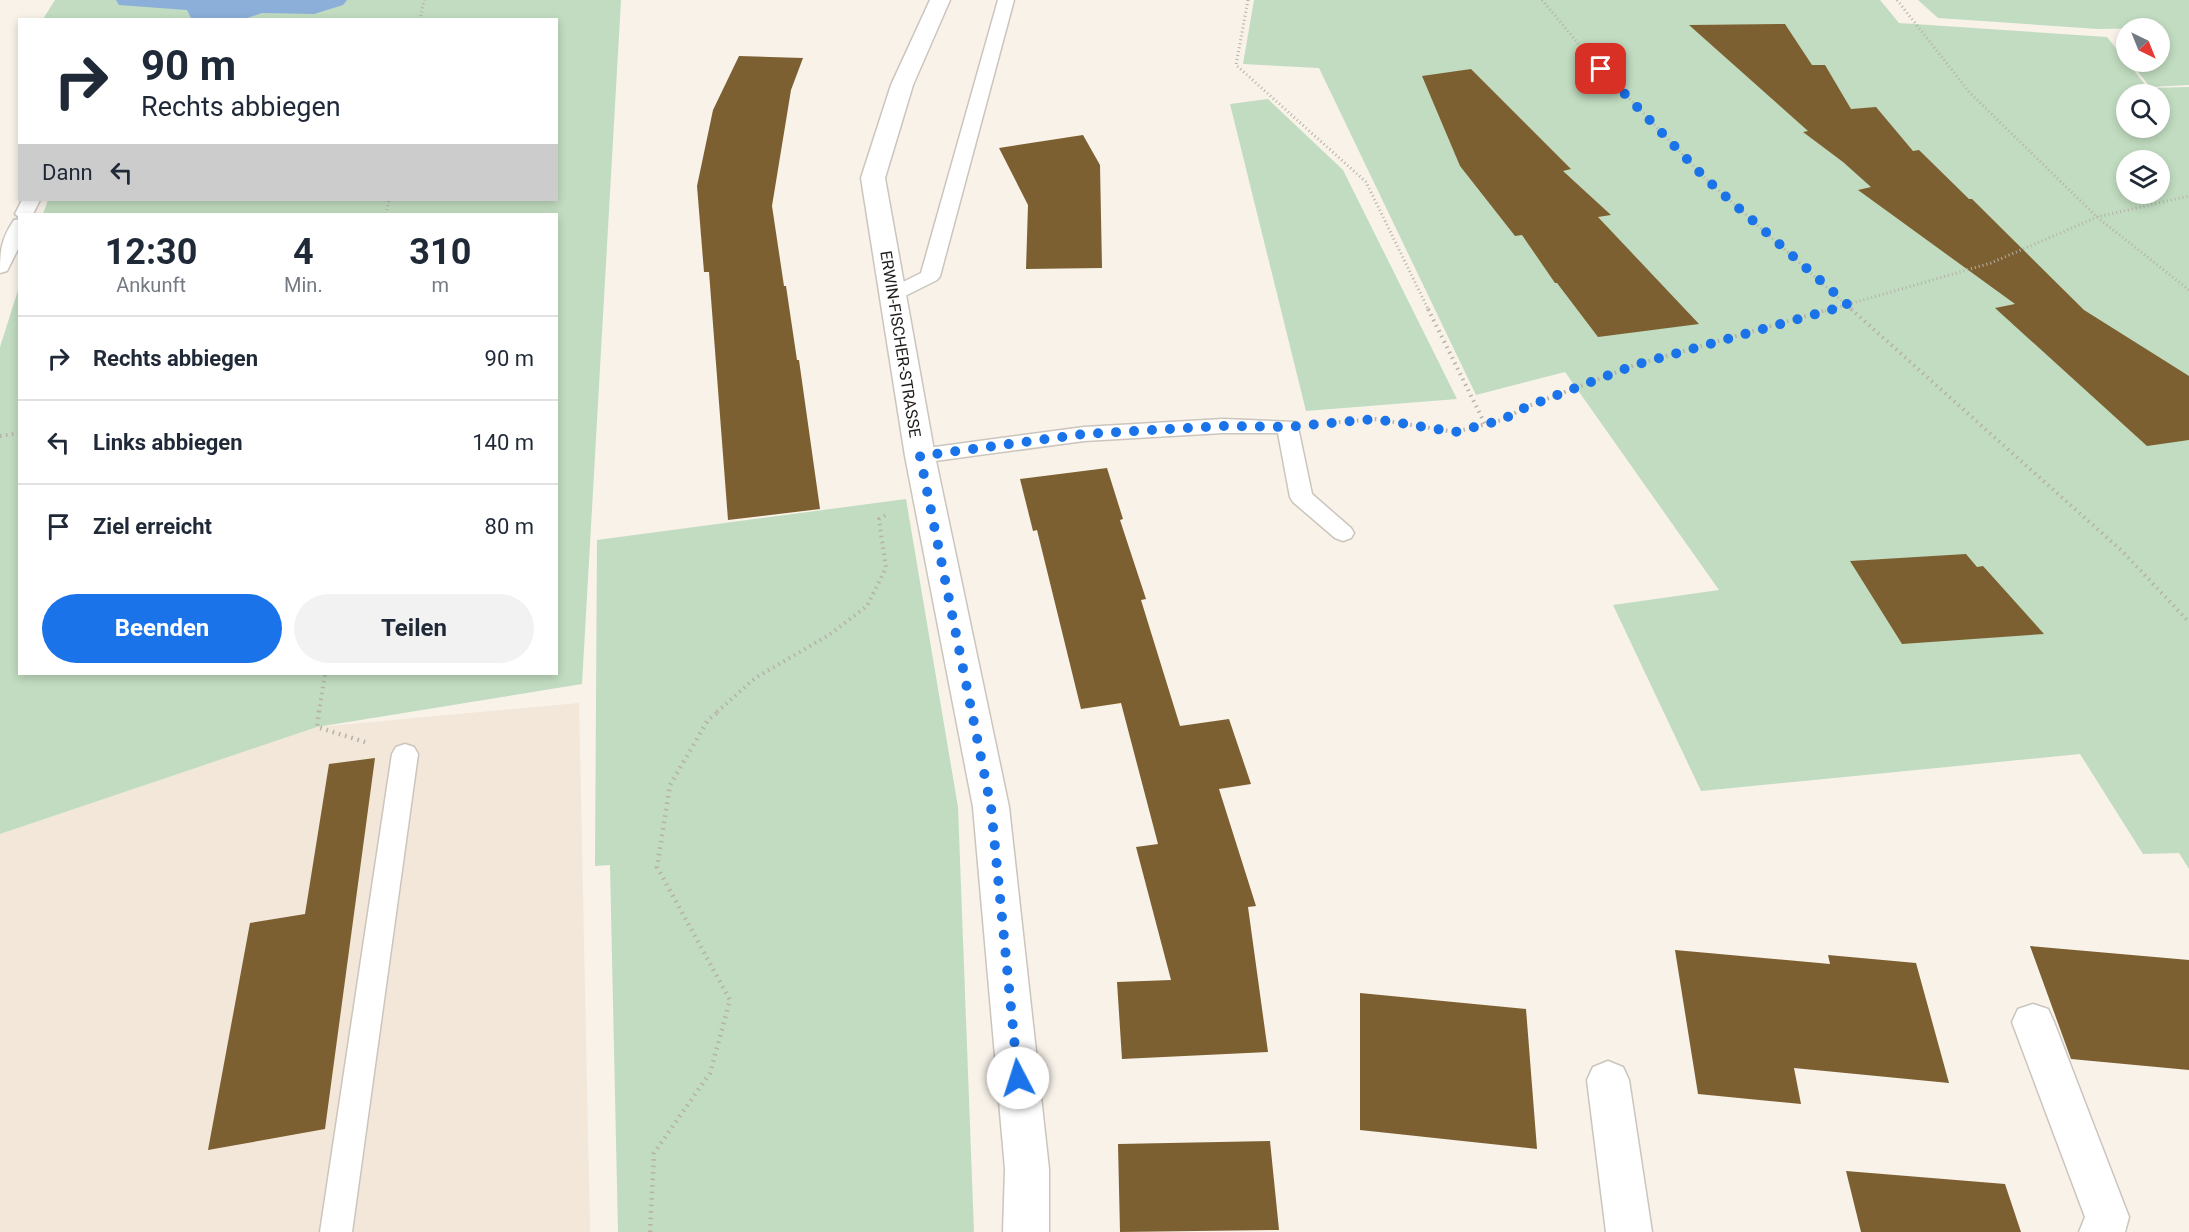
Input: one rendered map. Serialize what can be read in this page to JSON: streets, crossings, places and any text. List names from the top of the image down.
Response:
{
  "streets": {
    "street": ["ERWIN-FISCHER-STRASSE"]
  },
  "north": "bottom right",
  "page": {
    "turn": ["90 m", "Rechts abbiegen"],
    "then": "Dann",
    "eta": [
      "12:30",
      "Ankunft",
      "4",
      "Min.",
      "310",
      "m"
    ],
    "list": [
      {
        "name": "Rechts abbiegen",
        "value": "90 m"
      },
      {
        "name": "Links abbiegen",
        "value": "140 m"
      },
      {
        "name": "Ziel erreicht",
        "value": "80 m"
      }
    ],
    "buttons": ["Beenden", "Teilen"]
  }
}
